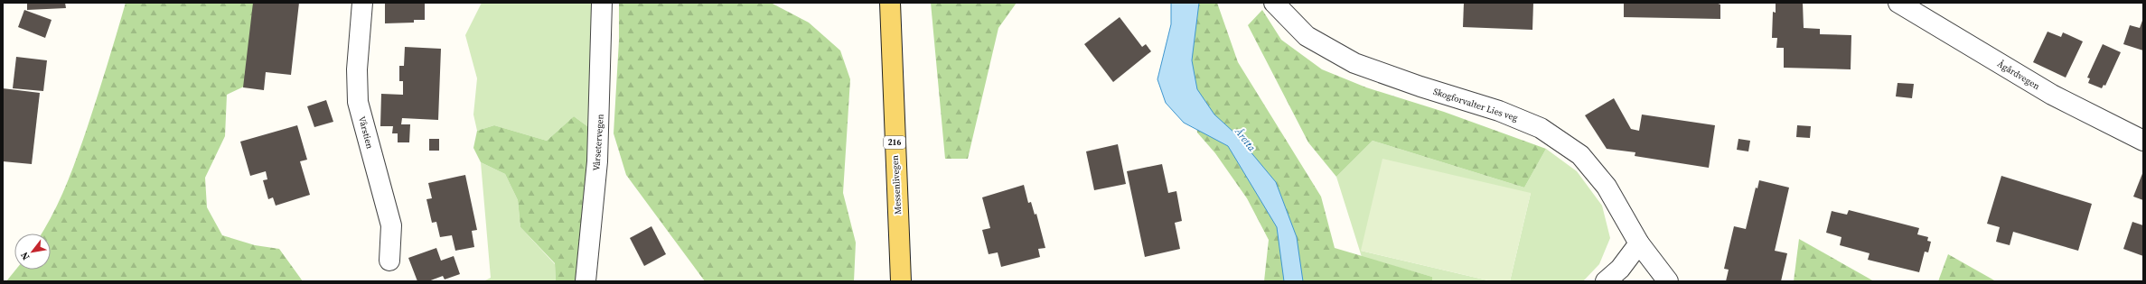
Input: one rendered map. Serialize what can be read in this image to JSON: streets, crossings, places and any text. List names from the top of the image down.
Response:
{
  "streets": {
    "main road": ["216", "Messenlivegen"],
    "street": [
      "Ågårdvegen",
      "Skogforvalter Lies veg",
      "Vårstien",
      "Vårsetervegen"
    ]
  },
  "water": ["Åretta"],
  "north": "bottom left"
}
